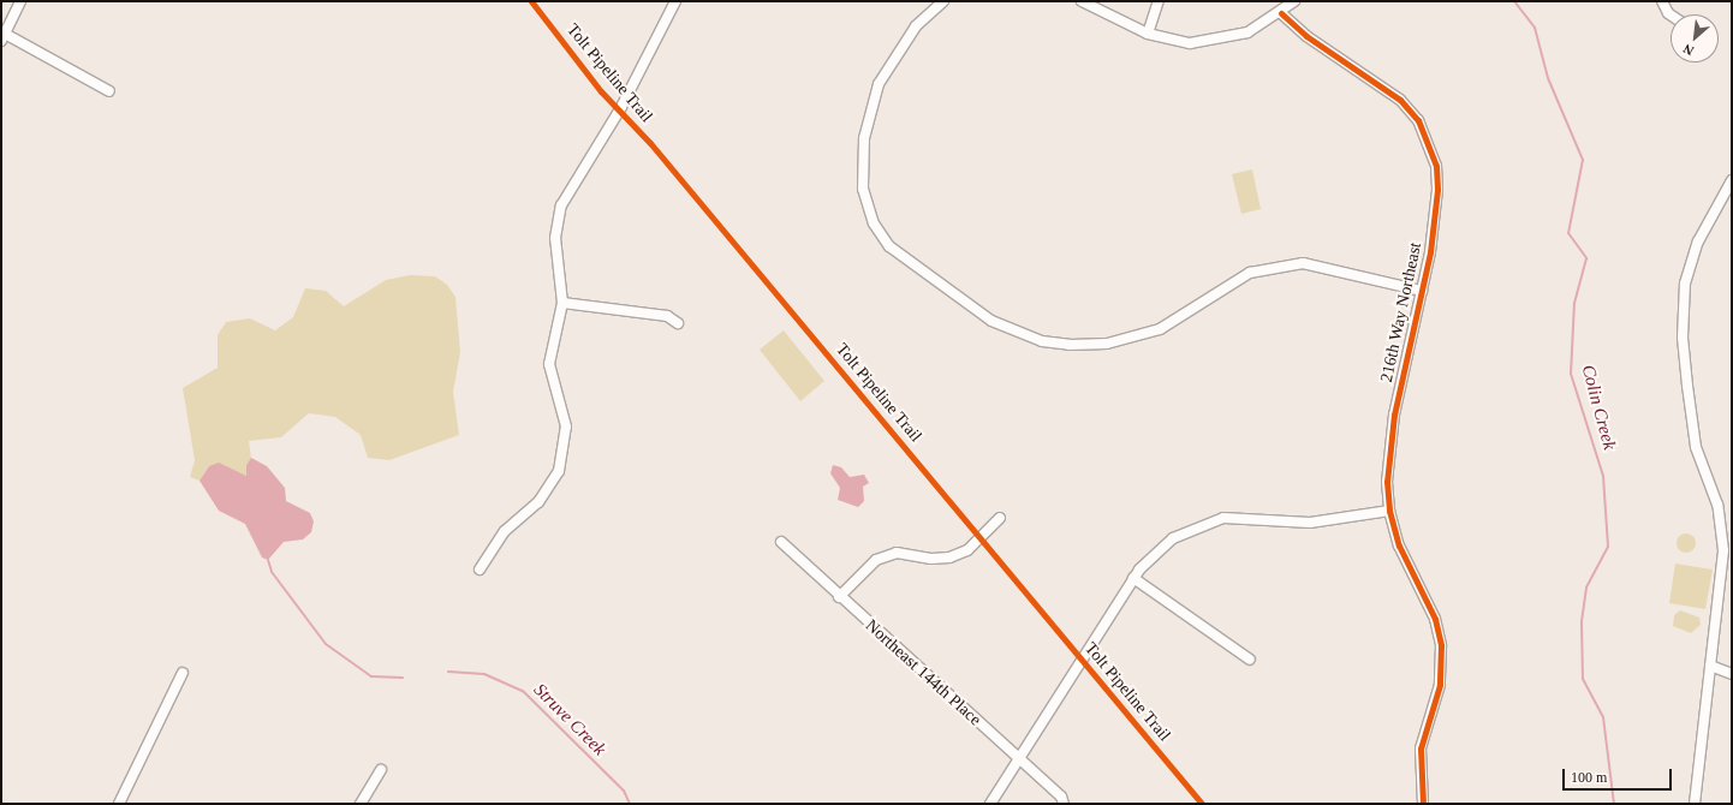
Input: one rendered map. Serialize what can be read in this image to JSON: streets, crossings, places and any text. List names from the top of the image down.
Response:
{
  "streets": {
    "street": ["216th Way Northeast", "Northeast 144th Place"],
    "cycle path": ["Tolt Pipeline Trail"]
  },
  "water": ["Colin Creek", "Struve Creek"],
  "scale_bar": "100 m",
  "north": "bottom left"
}
